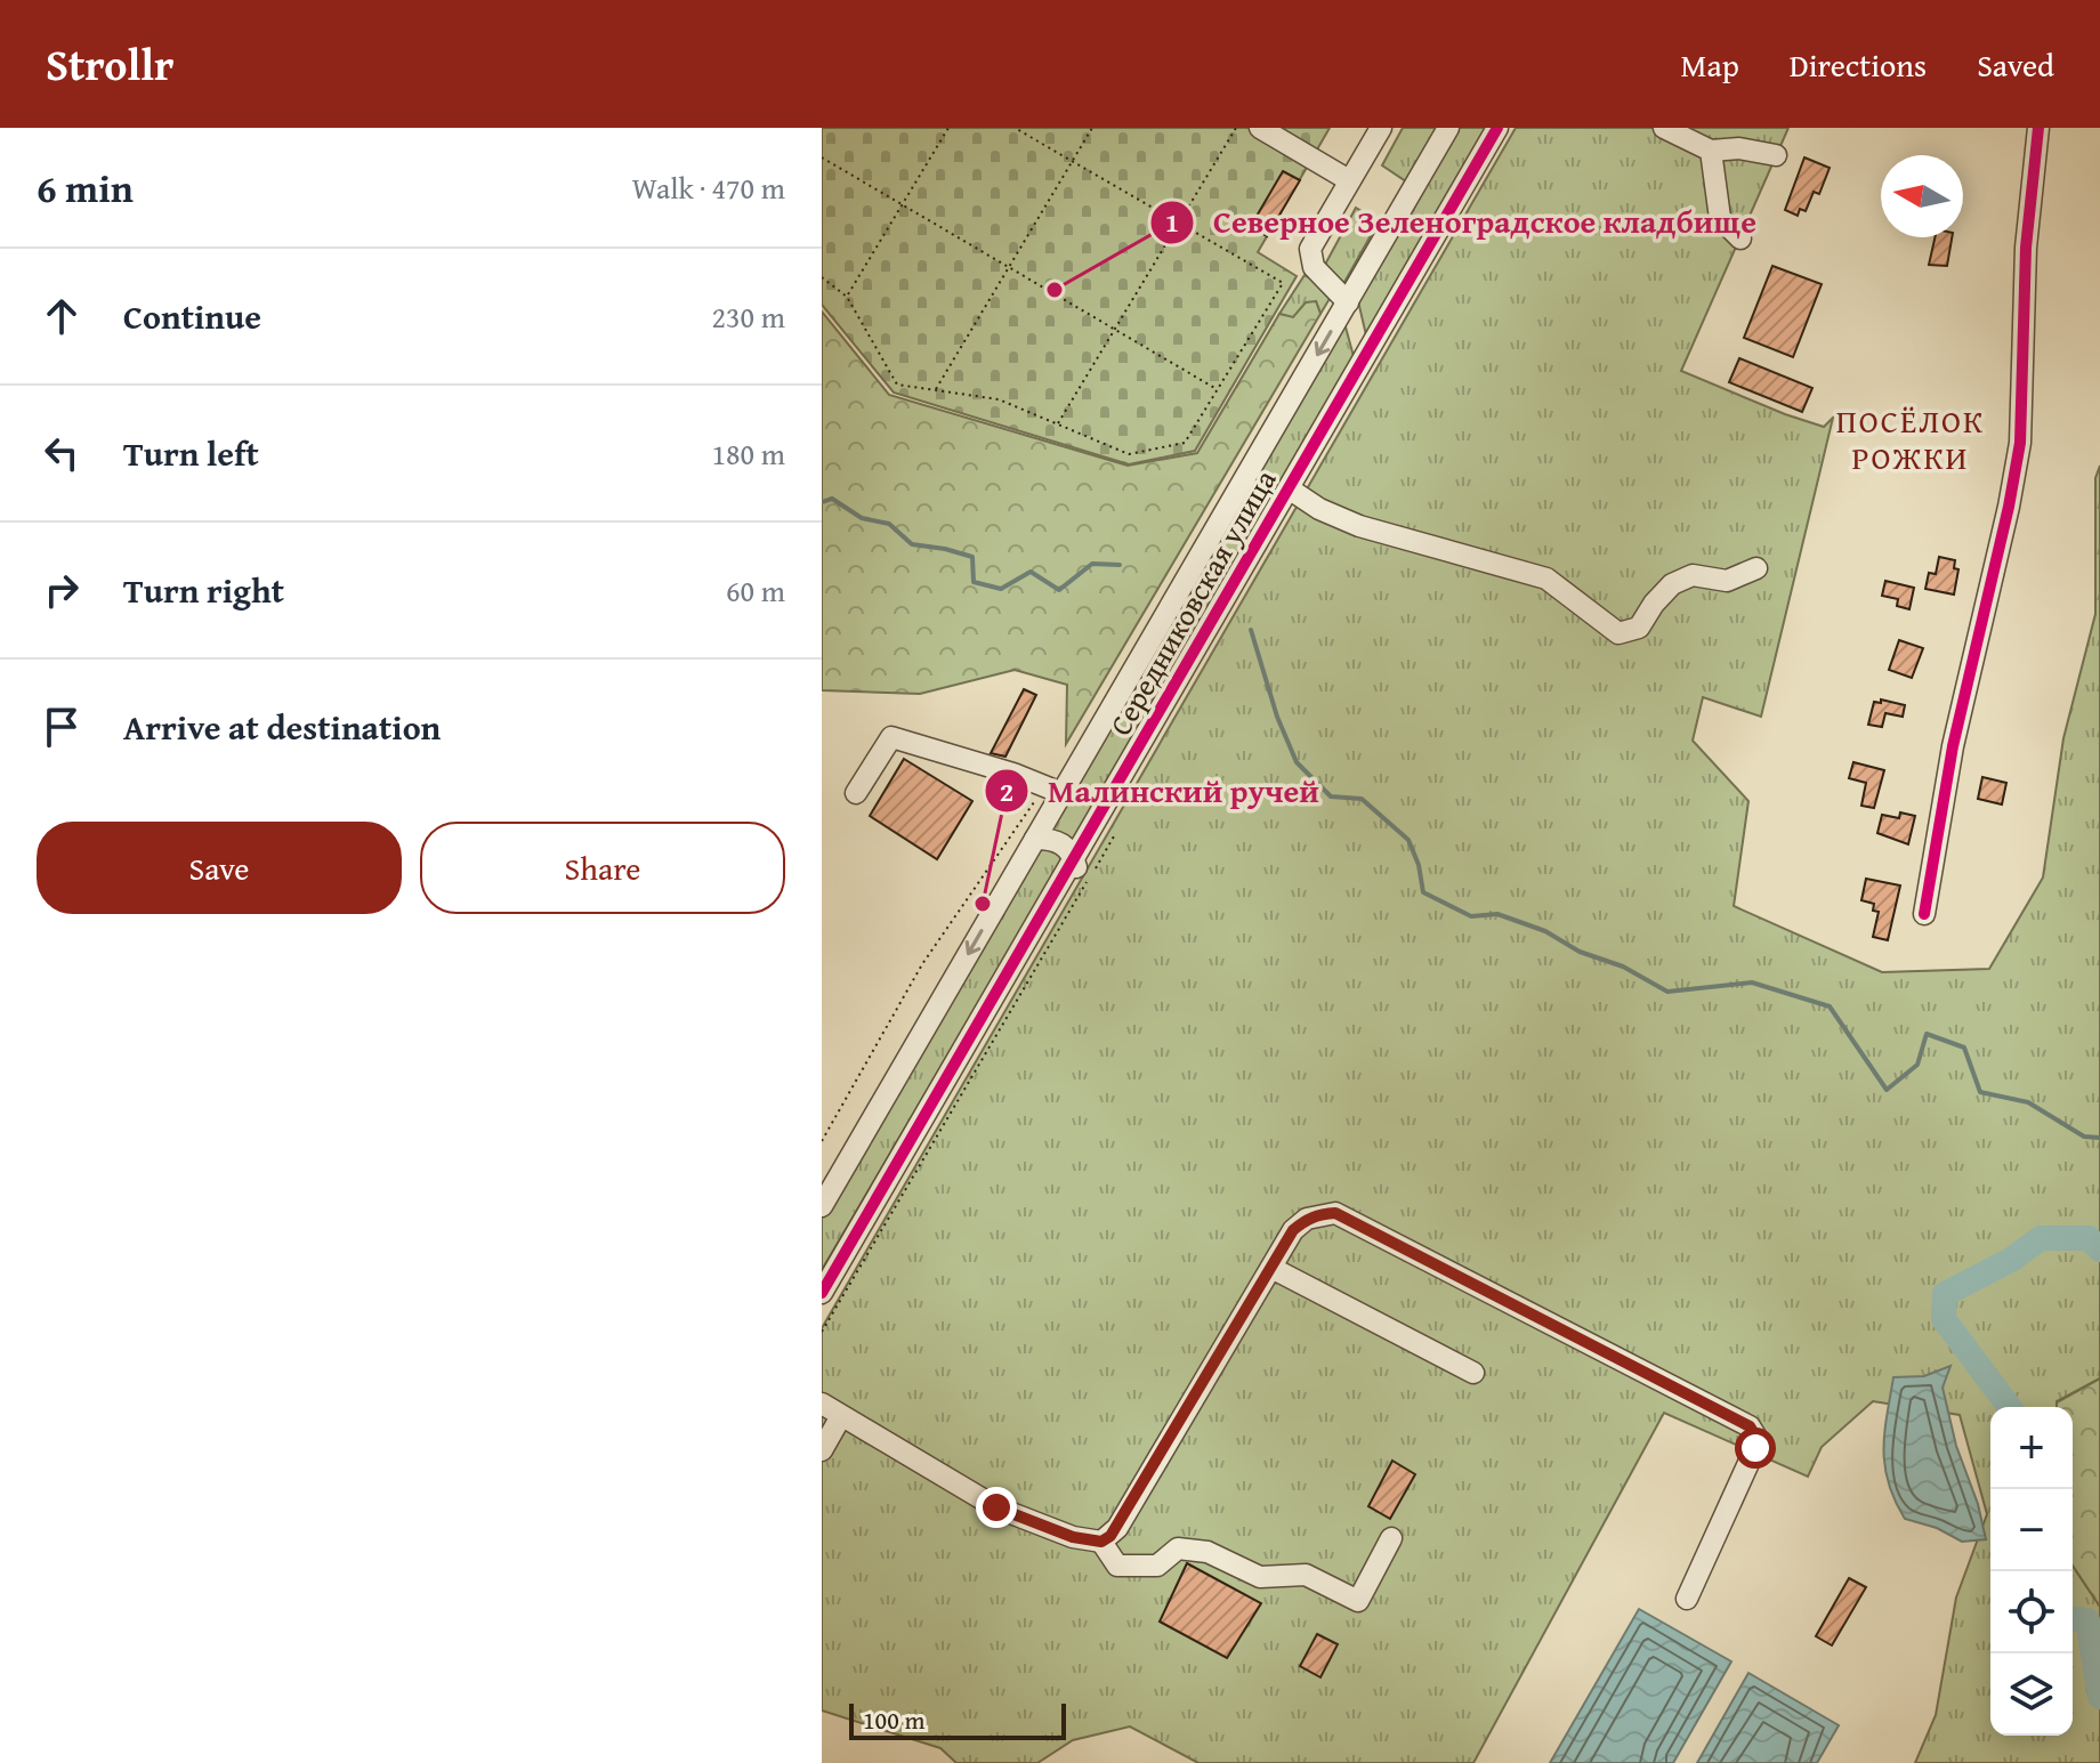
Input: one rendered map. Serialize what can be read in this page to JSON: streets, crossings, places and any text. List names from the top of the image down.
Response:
{
  "streets": {
    "street": ["Середниковская улица"]
  },
  "districts": ["ПОСЁЛОК РОЖКИ"],
  "places": ["Северное Зеленоградское кладбище", "Малинский ручей"],
  "scale_bar": "100 m",
  "north": "left",
  "page": {
    "header": "Strollr",
    "nav": ["Map", "Directions", "Saved"],
    "heading": ["6 min", "Walk · 470 m"],
    "list": [
      ["Continue", "230 m"],
      ["Turn left", "180 m"],
      ["Turn right", "60 m"],
      "Arrive at destination"
    ],
    "buttons": ["Save", "Share"],
    "map_buttons": ["+", "−"],
    "scale": "100 m"
  }
}
